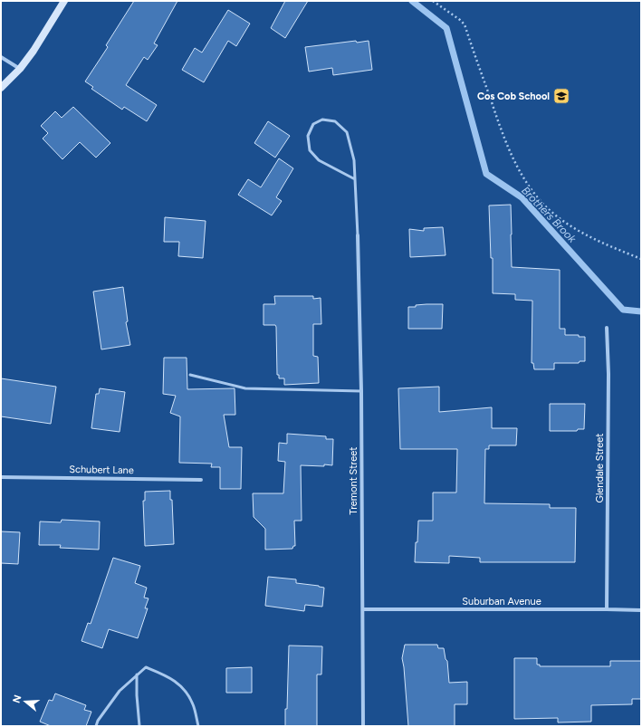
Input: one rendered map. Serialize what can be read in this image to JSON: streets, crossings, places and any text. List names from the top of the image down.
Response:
{
  "streets": {
    "street": [
      "Glendale Street",
      "Schubert Lane",
      "Tremont Street",
      "Suburban Avenue"
    ]
  },
  "crossings": [
    ["Glendale Street", "Suburban Avenue"],
    ["Tremont Street", "Suburban Avenue"]
  ],
  "water": ["Brothers Brook"],
  "places": {
    "school or university": ["Cos Cob School"]
  },
  "north": "left"
}
